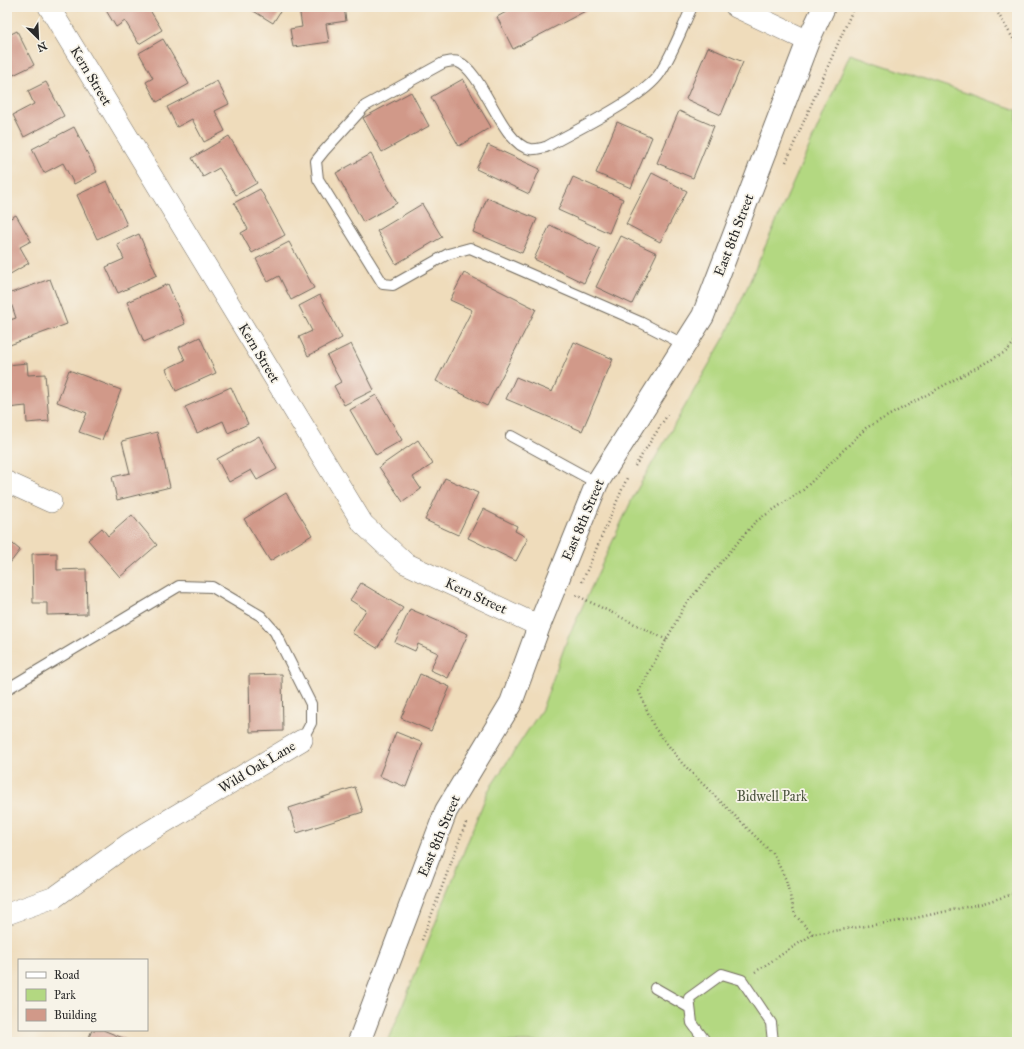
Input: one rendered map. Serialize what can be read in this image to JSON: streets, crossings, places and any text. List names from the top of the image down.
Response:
{
  "streets": {
    "street": ["Kern Street", "East 8th Street", "Wild Oak Lane"]
  },
  "crossings": [
    ["Kern Street", "East 8th Street"]
  ],
  "parks": ["Bidwell Park"],
  "legend": ["Road", "Park", "Building"],
  "north": "bottom right"
}
